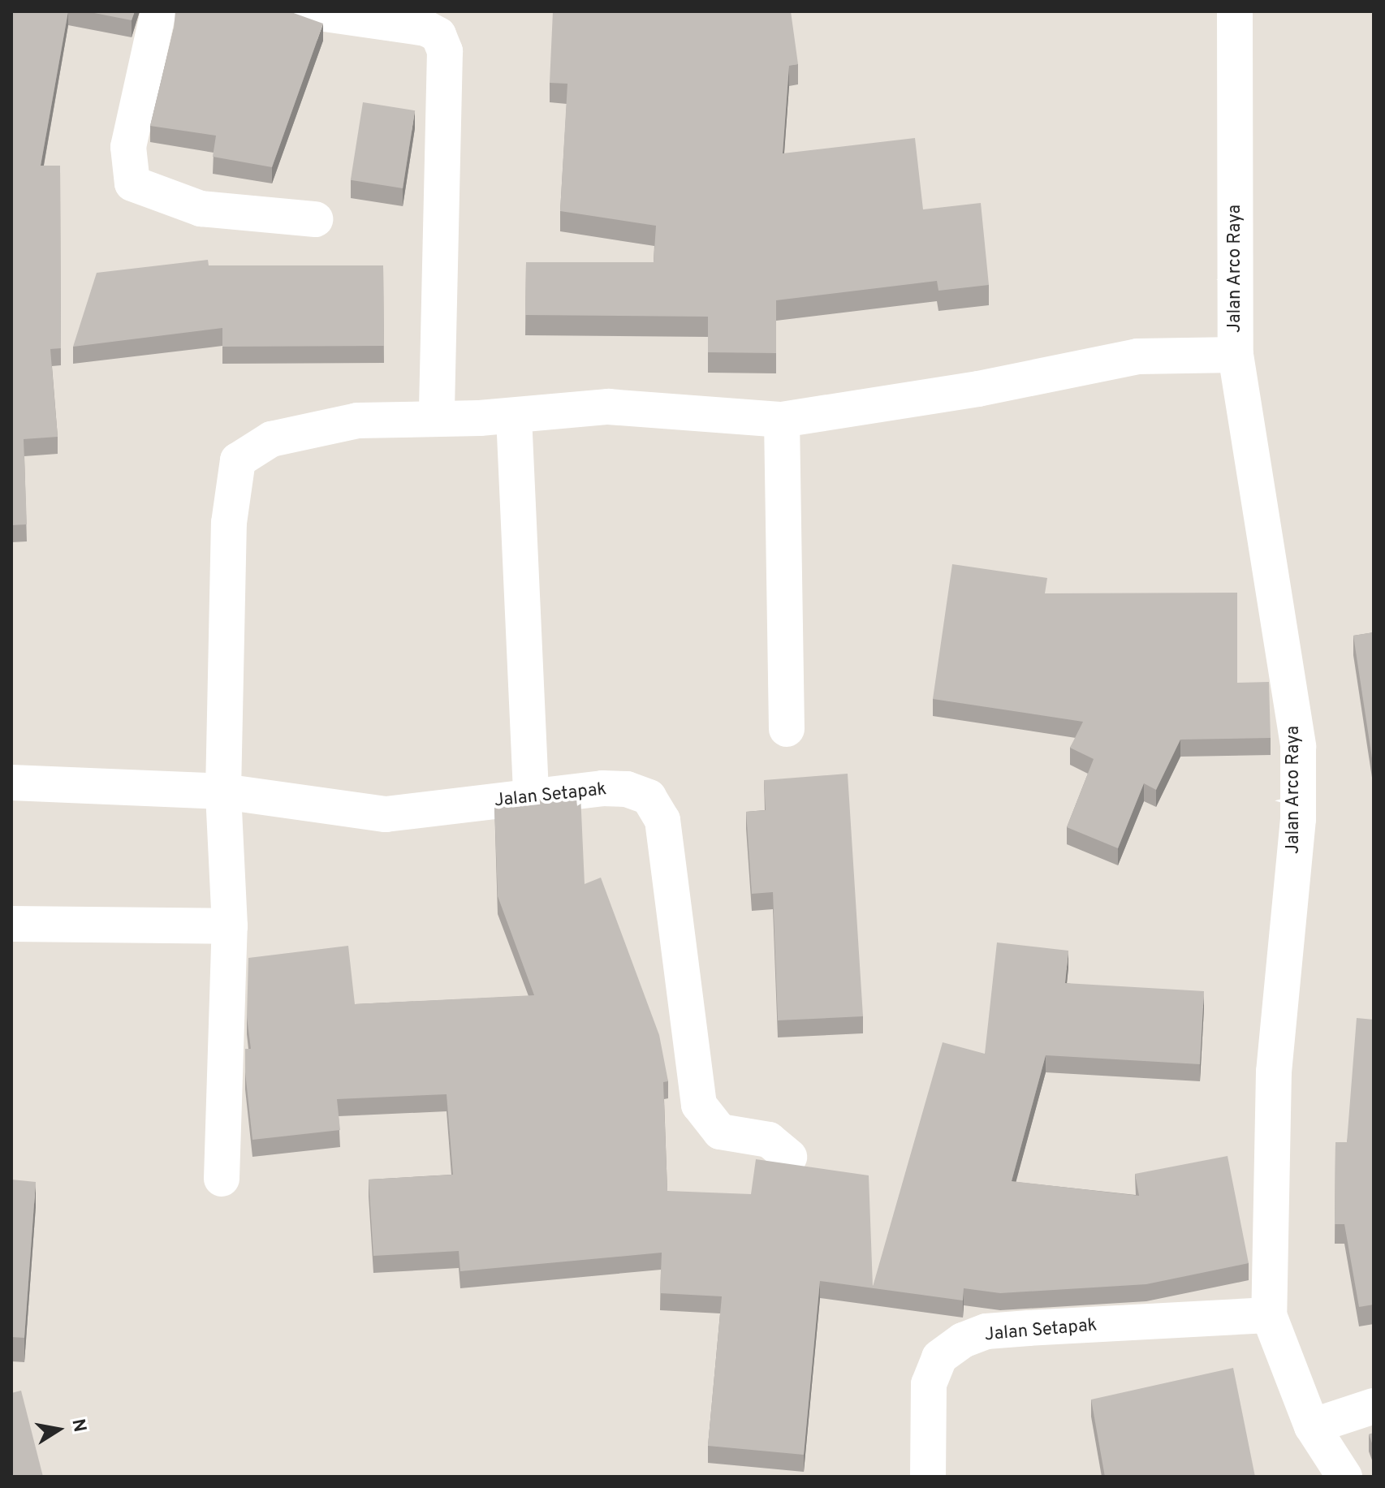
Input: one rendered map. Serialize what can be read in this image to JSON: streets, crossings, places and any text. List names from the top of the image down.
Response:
{
  "streets": {
    "street": ["Jalan Arco Raya", "Jalan Setapak"]
  },
  "crossings": [
    ["Jalan Arco Raya", "Jalan Setapak"]
  ],
  "north": "right"
}
